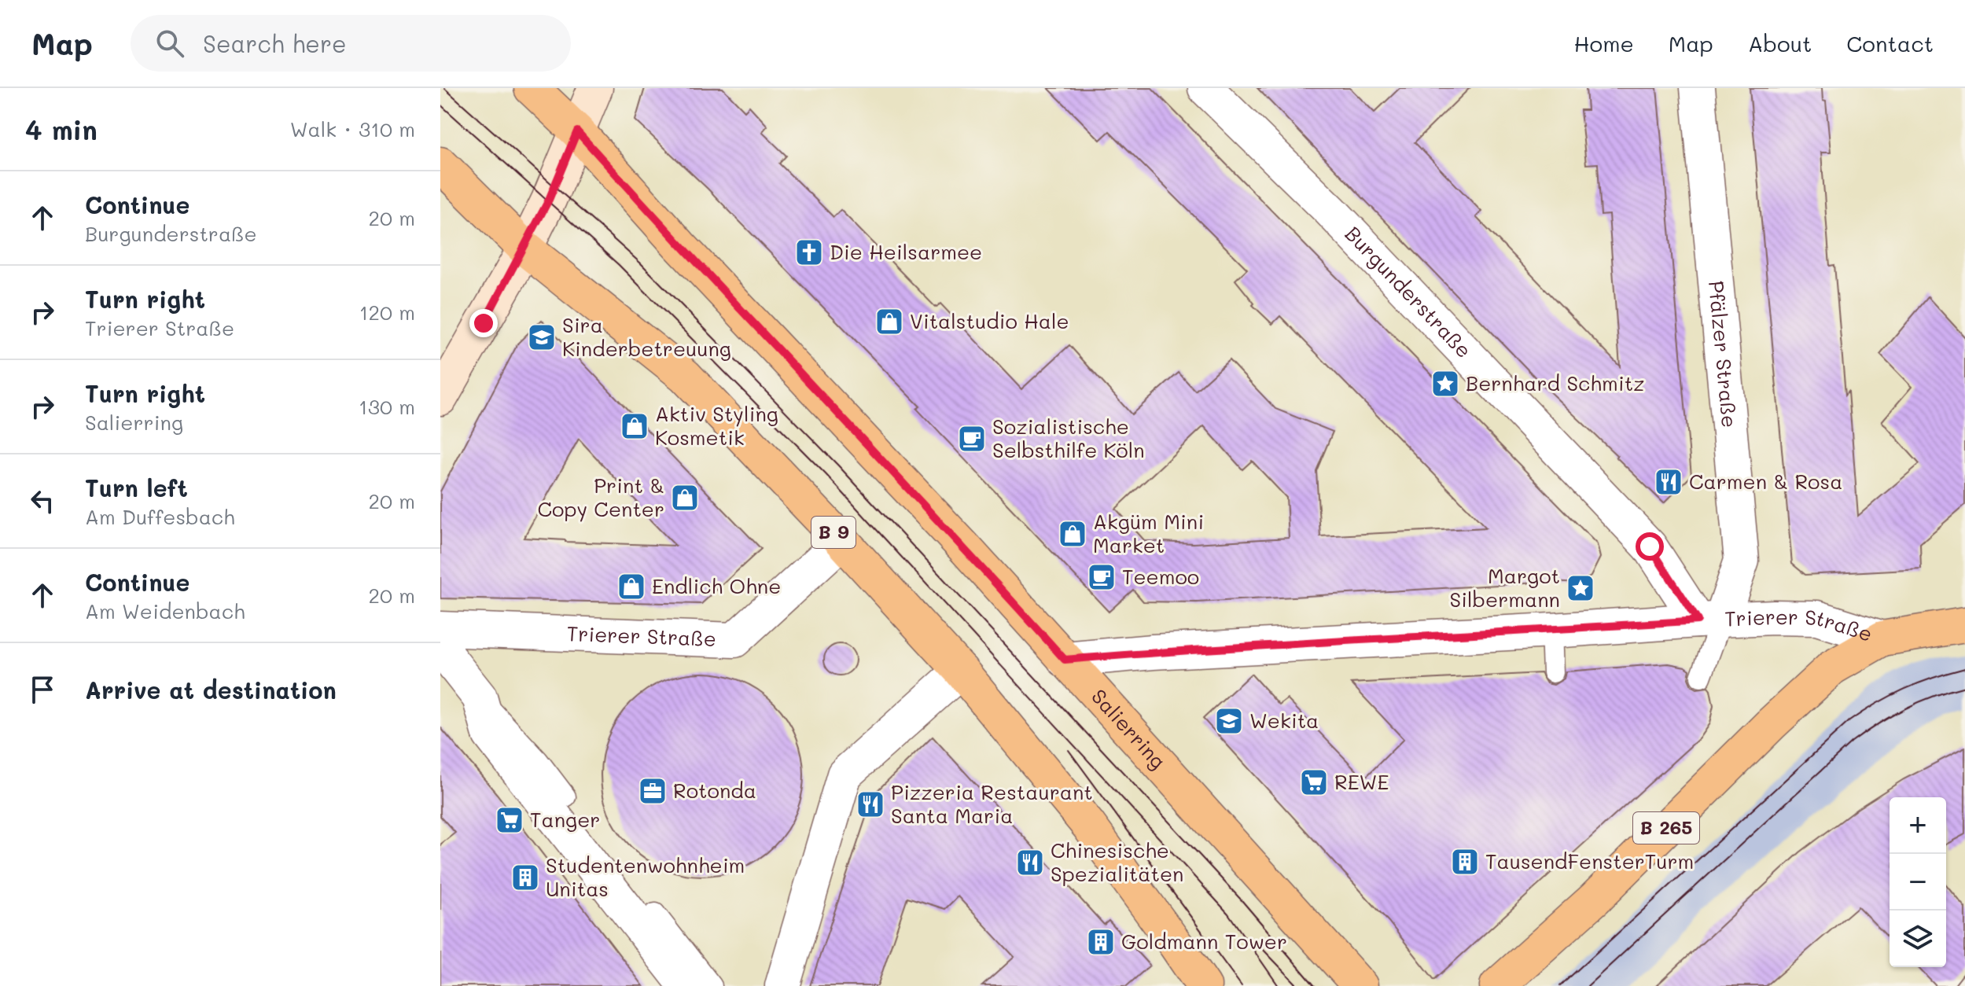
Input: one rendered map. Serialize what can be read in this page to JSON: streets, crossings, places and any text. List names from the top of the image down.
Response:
{
  "streets": {
    "main road": [
      "B 9",
      "Trierer Straße",
      "Salierring",
      "B 265"
    ],
    "street": ["Burgunderstraße", "Pfälzer Straße"]
  },
  "crossings": [
    ["Burgunderstraße", "Pfälzer Straße"],
    ["Burgunderstraße", "Trierer Straße"],
    ["Pfälzer Straße", "Trierer Straße"],
    ["B 9", "Trierer Straße"],
    ["Trierer Straße", "Salierring"],
    ["Trierer Straße", "B 265"]
  ],
  "places": {
    "church": ["Die Heilsarmee"],
    "shop": [
      "Vitalstudio Hale",
      "Aktiv Styling Kosmetik",
      "Print & Copy Center",
      "Akgüm Mini Market",
      "Endlich Ohne"
    ],
    "school or university": ["Sira Kinderbetreuung", "Wekita"],
    "place": ["Bernhard Schmitz", "Margot Silbermann"],
    "cafe": ["Sozialistische Selbsthilfe Köln", "Teemoo"],
    "restaurant": ["Carmen & Rosa", "Pizzeria Restaurant Santa Maria", "Chinesische Spezialitäten"],
    "supermarket": ["REWE", "Tanger"],
    "office": ["Rotonda"],
    "building": ["TausendFensterTurm", "Studentenwohnheim Unitas", "Goldmann Tower"]
  },
  "page": {
    "header": "Map",
    "search": "Search here",
    "nav": [
      "Home",
      "Map",
      "About",
      "Contact"
    ],
    "heading": ["4 min", "Walk · 310 m"],
    "list": [
      ["Continue", "Burgunderstraße", "20 m"],
      ["Turn right", "Trierer Straße", "120 m"],
      ["Turn right", "Salierring", "130 m"],
      ["Turn left", "Am Duffesbach", "20 m"],
      ["Continue", "Am Weidenbach", "20 m"],
      "Arrive at destination"
    ],
    "map_buttons": ["+", "−"]
  }
}
